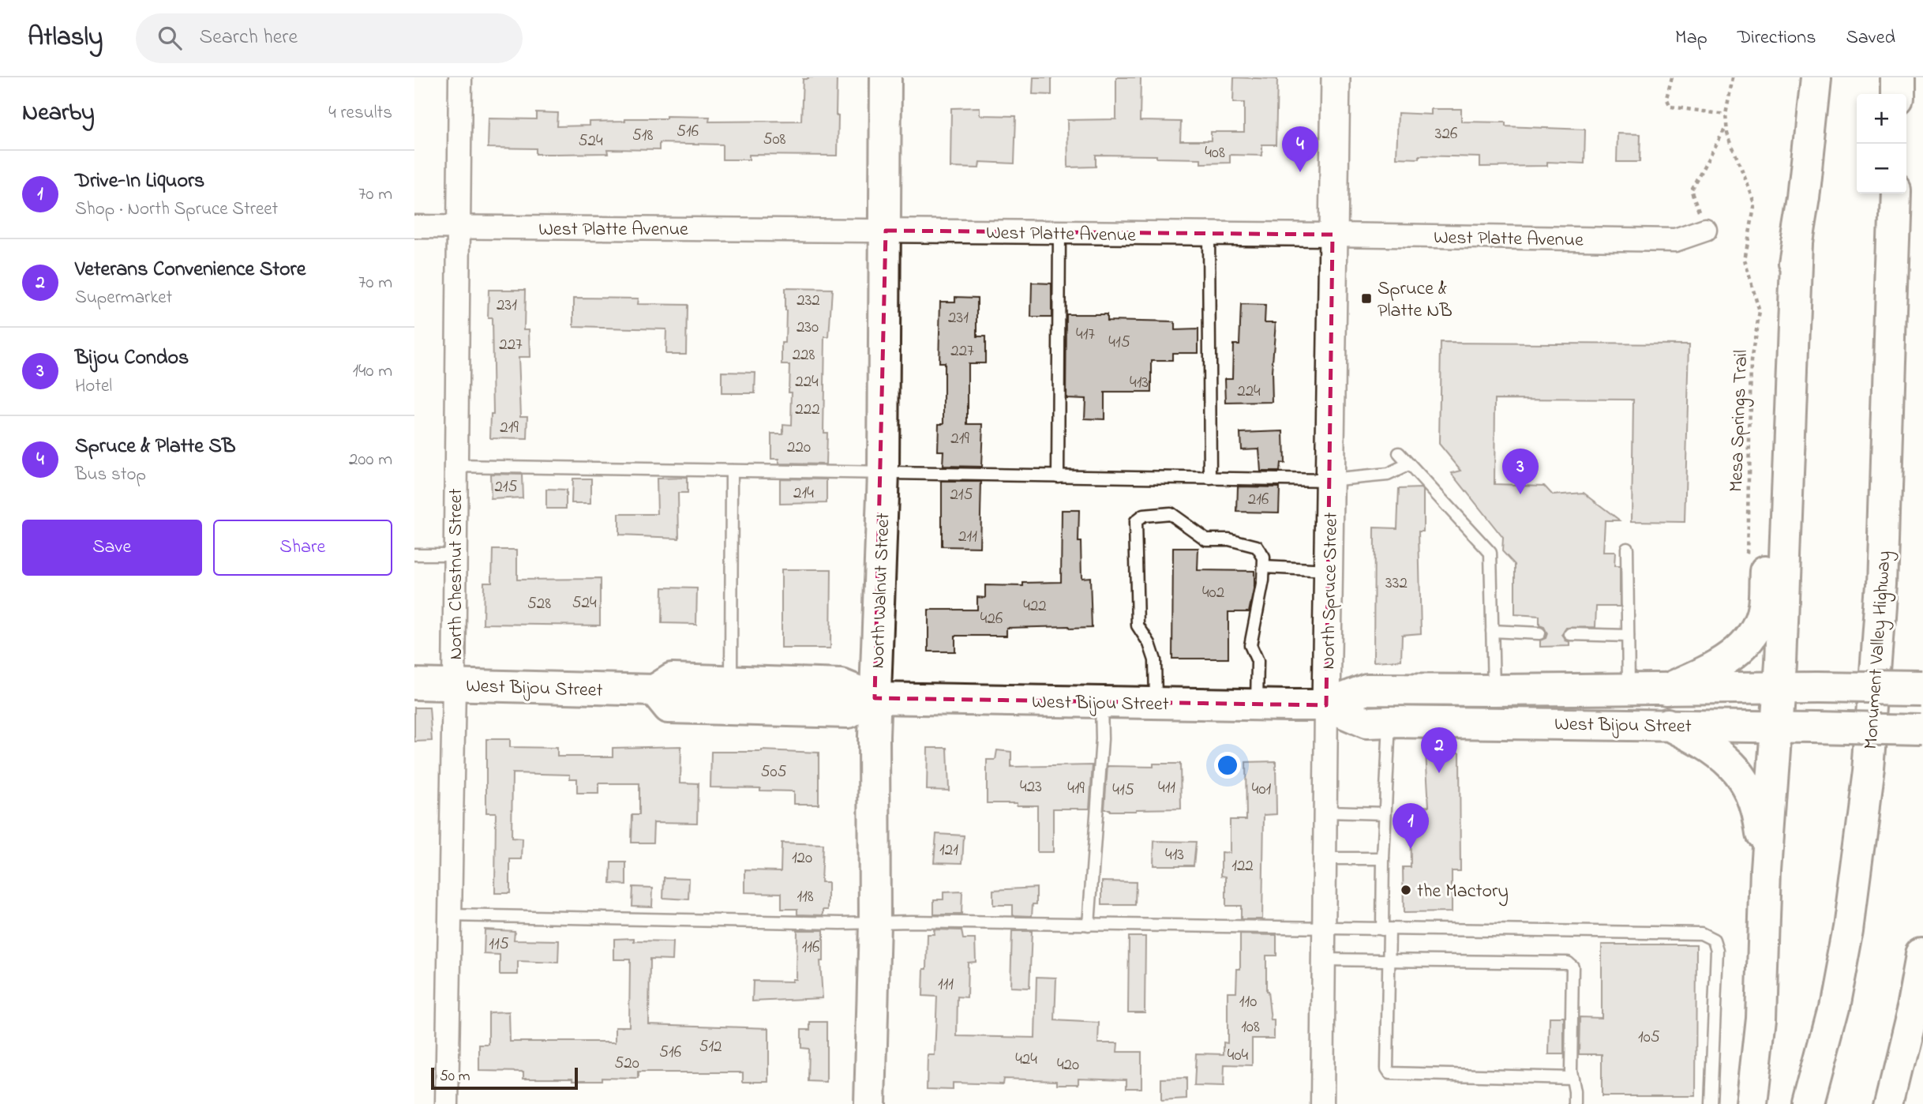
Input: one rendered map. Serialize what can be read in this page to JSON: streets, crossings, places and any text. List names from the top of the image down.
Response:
{
  "streets": {
    "main road": ["North Walnut Street", "Monument Valley Highway", "West Bijou Street"],
    "street": ["West Platte Avenue", "North Chestnut Street", "North Spruce Street"],
    "path": ["Mesa Springs Trail"]
  },
  "crossings": [
    ["West Platte Avenue", "North Chestnut Street"],
    ["West Platte Avenue", "North Walnut Street"],
    ["West Platte Avenue", "North Spruce Street"],
    ["North Chestnut Street", "West Bijou Street"],
    ["North Walnut Street", "West Bijou Street"],
    ["North Spruce Street", "West Bijou Street"]
  ],
  "places": {
    "transit": ["Spruce & Platte NB"],
    "other": ["the Mactory"]
  },
  "house_numbers": [
    "516",
    "326",
    "518",
    "508",
    "524",
    "408",
    "232",
    "231",
    "231",
    "230",
    "417",
    "415",
    "227",
    "227",
    "228",
    "224",
    "413",
    "224",
    "222",
    "219",
    "219",
    "220",
    "215",
    "214",
    "215",
    "216",
    "211",
    "332",
    "402",
    "524",
    "528",
    "422",
    "426",
    "505",
    "423",
    "411",
    "419",
    "401",
    "415",
    "121",
    "413",
    "120",
    "122",
    "118",
    "115",
    "116",
    "111",
    "110",
    "108",
    "105",
    "512",
    "516",
    "404",
    "424",
    "520",
    "420"
  ],
  "scale_bar": "50 m",
  "page": {
    "header": "Atlasly",
    "search": "Search here",
    "nav": ["Map", "Directions", "Saved"],
    "heading": ["Nearby", "4 results"],
    "map_buttons": ["+", "−"],
    "pins": [
      "4",
      "3",
      "2",
      "1"
    ],
    "list": [
      {
        "mark": "1",
        "name": "Drive-In Liquors",
        "note": "Shop · North Spruce Street",
        "value": "70 m"
      },
      {
        "mark": "2",
        "name": "Veterans Convenience Store",
        "note": "Supermarket",
        "value": "70 m"
      },
      {
        "mark": "3",
        "name": "Bijou Condos",
        "note": "Hotel",
        "value": "140 m"
      },
      {
        "mark": "4",
        "name": "Spruce & Platte SB",
        "note": "Bus stop",
        "value": "200 m"
      }
    ],
    "buttons": ["Save", "Share"],
    "scale": "50 m"
  }
}
